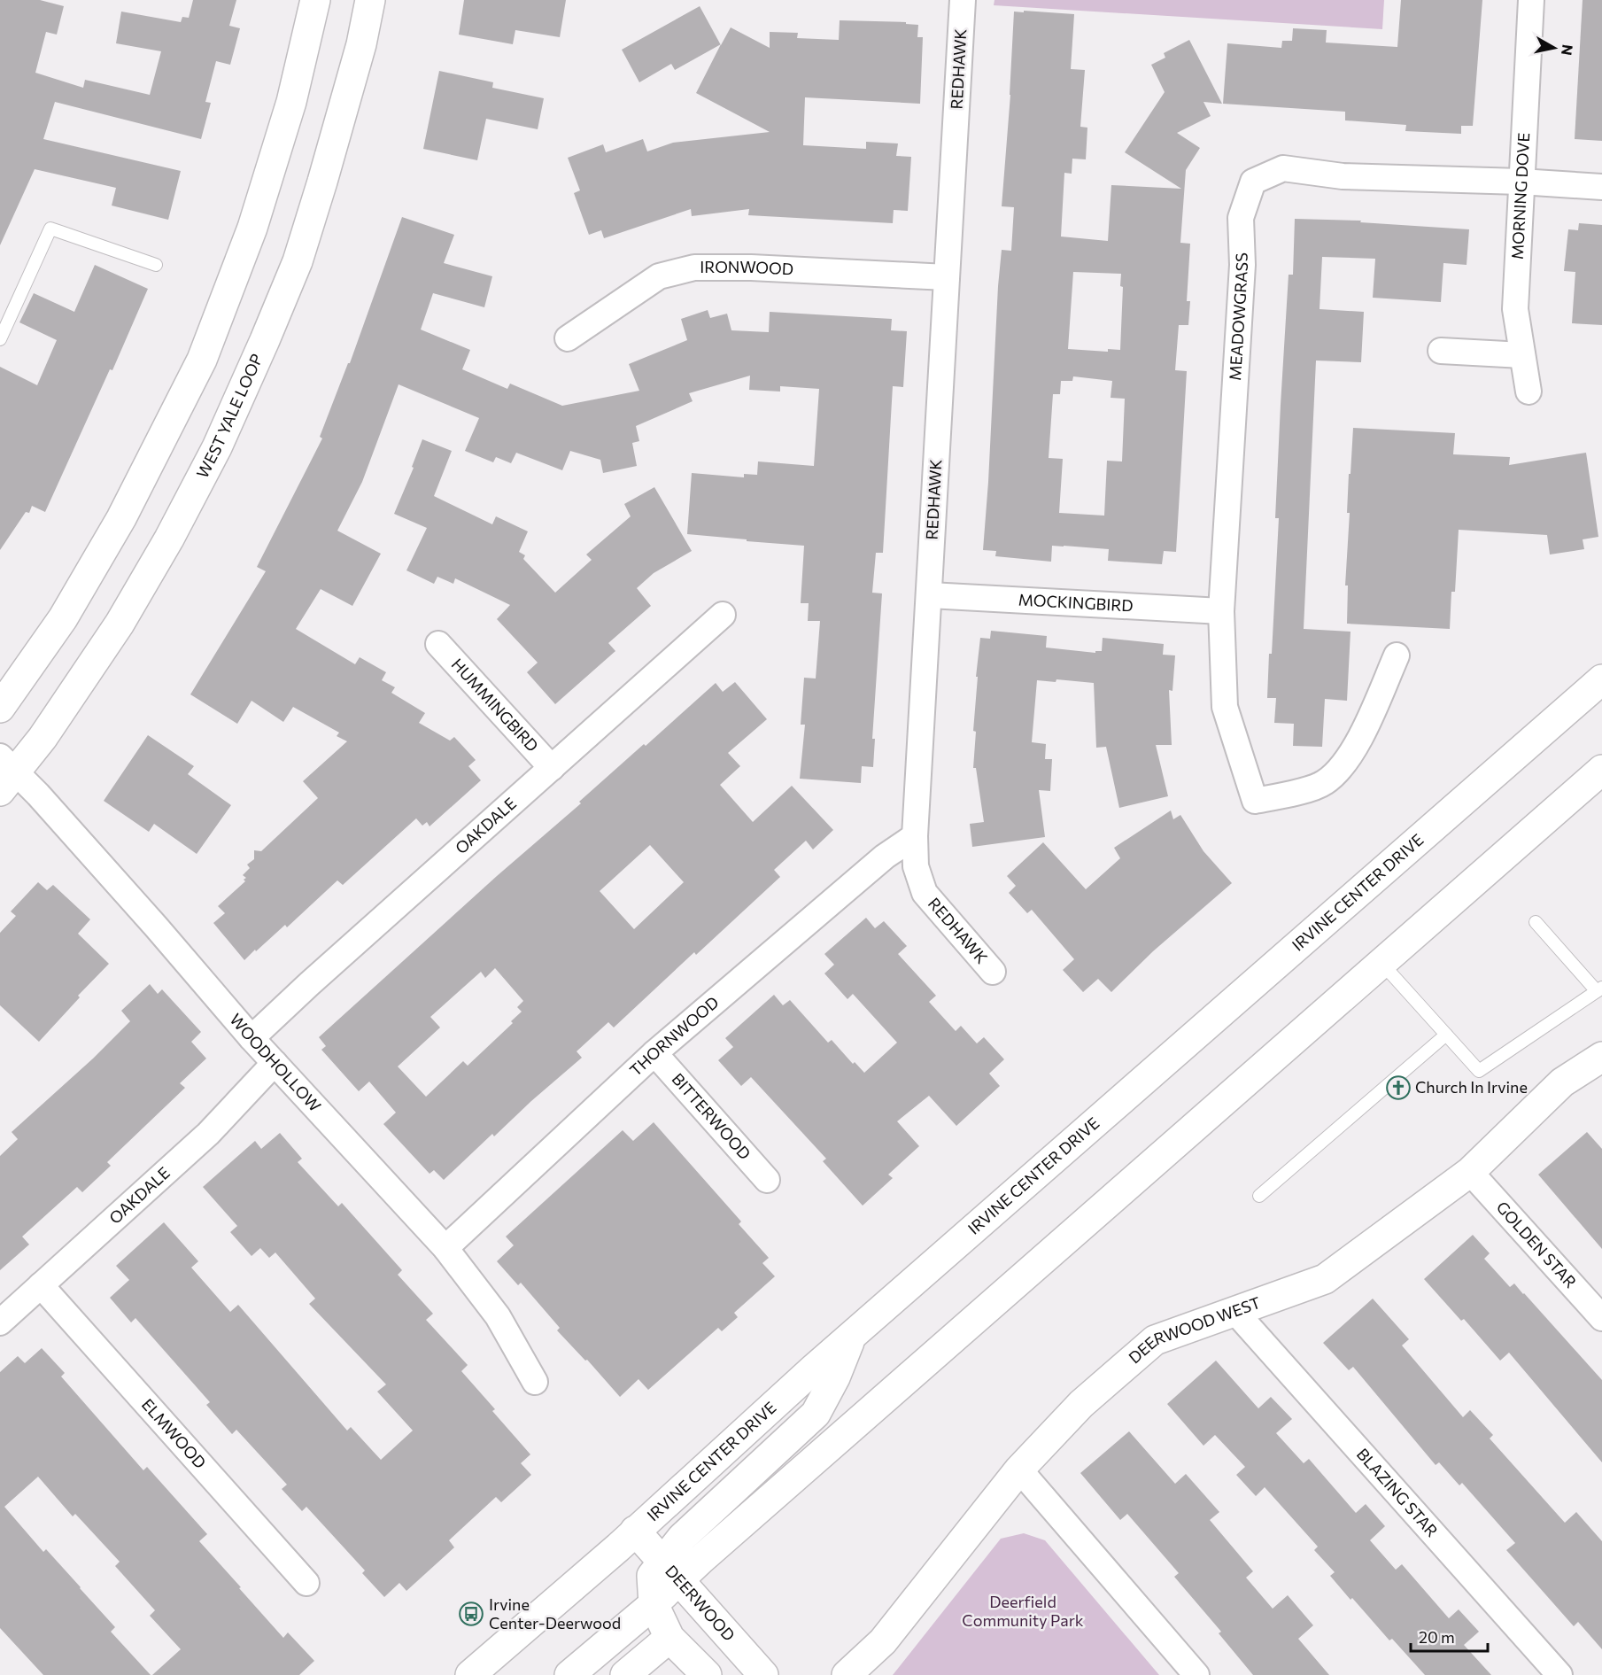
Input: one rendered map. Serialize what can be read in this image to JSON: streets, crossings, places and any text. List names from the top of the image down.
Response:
{
  "streets": {
    "main road": [
      "WEST YALE LOOP",
      "IRVINE CENTER DRIVE",
      "DEERWOOD WEST",
      "DEERWOOD"
    ],
    "street": [
      "REDHAWK",
      "MORNING DOVE",
      "IRONWOOD",
      "MEADOWGRASS",
      "MOCKINGBIRD",
      "HUMMINGBIRD",
      "OAKDALE",
      "THORNWOOD",
      "WOODHOLLOW",
      "BITTERWOOD",
      "GOLDEN STAR",
      "ELMWOOD",
      "BLAZING STAR"
    ]
  },
  "crossings": [
    ["REDHAWK", "IRONWOOD"],
    ["REDHAWK", "MOCKINGBIRD"],
    ["REDHAWK", "THORNWOOD"],
    ["MORNING DOVE", "MEADOWGRASS"],
    ["MEADOWGRASS", "MOCKINGBIRD"],
    ["WEST YALE LOOP", "WOODHOLLOW"],
    ["HUMMINGBIRD", "OAKDALE"],
    ["OAKDALE", "WOODHOLLOW"],
    ["OAKDALE", "ELMWOOD"],
    ["IRVINE CENTER DRIVE", "DEERWOOD"],
    ["THORNWOOD", "WOODHOLLOW"],
    ["THORNWOOD", "BITTERWOOD"],
    ["GOLDEN STAR", "DEERWOOD WEST"],
    ["DEERWOOD WEST", "BLAZING STAR"]
  ],
  "parks": ["Deerfield Community Park"],
  "places": {
    "church": ["Church In Irvine"],
    "bus stop": ["Irvine Center-Deerwood"]
  },
  "scale_bar": "20 m",
  "north": "right"
}
